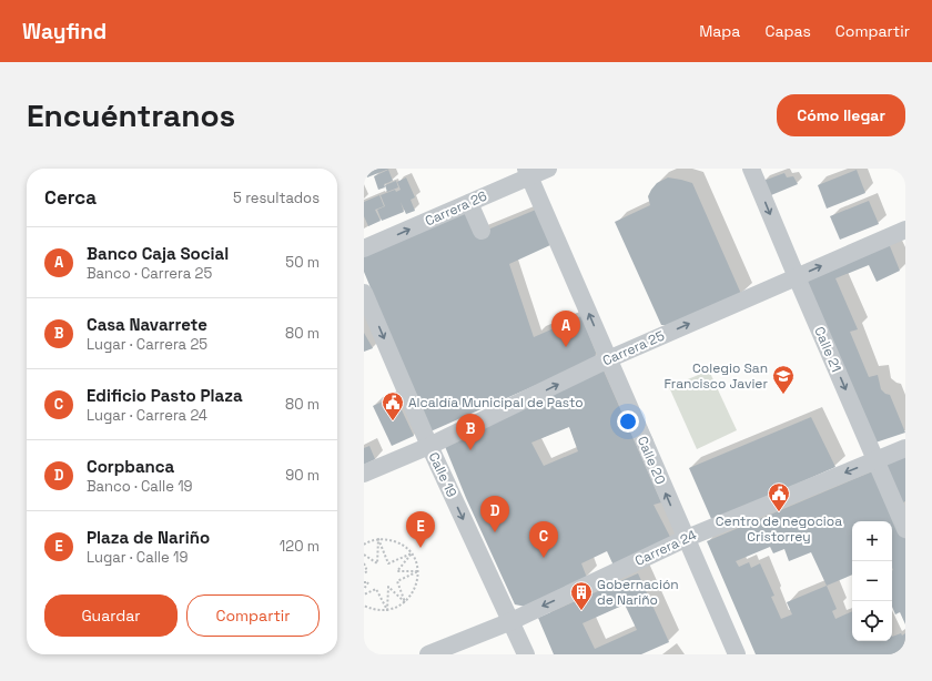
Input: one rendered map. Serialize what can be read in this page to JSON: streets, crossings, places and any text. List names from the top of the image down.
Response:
{
  "streets": {
    "street": [
      "Carrera 26",
      "Carrera 25",
      "Calle 21",
      "Calle 20",
      "Calle 19",
      "Carrera 24"
    ]
  },
  "crossings": [
    ["Carrera 26", "Calle 20"],
    ["Carrera 25", "Calle 21"],
    ["Carrera 25", "Calle 20"],
    ["Carrera 25", "Calle 19"],
    ["Calle 21", "Carrera 24"],
    ["Calle 20", "Carrera 24"],
    ["Calle 19", "Carrera 24"]
  ],
  "one_way": [
    "Carrera 26",
    "Carrera 25",
    "Calle 21",
    "Calle 20",
    "Calle 19",
    "Carrera 24"
  ],
  "places": {
    "school or university": ["Colegio San Francisco Javier"],
    "public building": ["Alcaldía Municipal de Pasto", "Centro de negocioa Cristorrey"],
    "building": ["Gobernación de Nariño"]
  },
  "page": {
    "header": "Wayfind",
    "nav": ["Mapa", "Capas", "Compartir"],
    "buttons": [
      "Cómo llegar",
      ["Guardar", "Compartir"]
    ],
    "title": "Encuéntranos",
    "heading": ["Cerca", "5 resultados"],
    "list": [
      {
        "mark": "A",
        "name": "Banco Caja Social",
        "note": "Banco · Carrera 25",
        "value": "50 m"
      },
      {
        "mark": "B",
        "name": "Casa Navarrete",
        "note": "Lugar · Carrera 25",
        "value": "80 m"
      },
      {
        "mark": "C",
        "name": "Edificio Pasto Plaza",
        "note": "Lugar · Carrera 24",
        "value": "80 m"
      },
      {
        "mark": "D",
        "name": "Corpbanca",
        "note": "Banco · Calle 19",
        "value": "90 m"
      },
      {
        "mark": "E",
        "name": "Plaza de Nariño",
        "note": "Lugar · Calle 19",
        "value": "120 m"
      }
    ],
    "pins": [
      "A",
      "B",
      "D",
      "E",
      "C"
    ],
    "map_buttons": ["+", "−"]
  }
}
